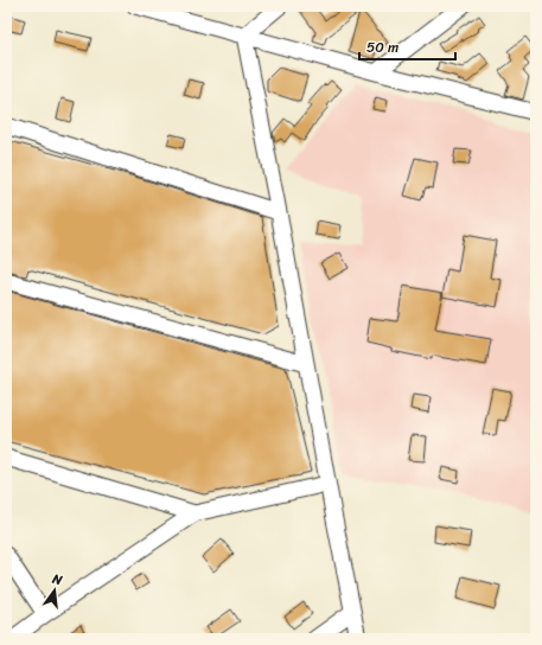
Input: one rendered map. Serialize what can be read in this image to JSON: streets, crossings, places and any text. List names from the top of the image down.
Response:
{
  "scale_bar": "50 m",
  "north": "top"
}
